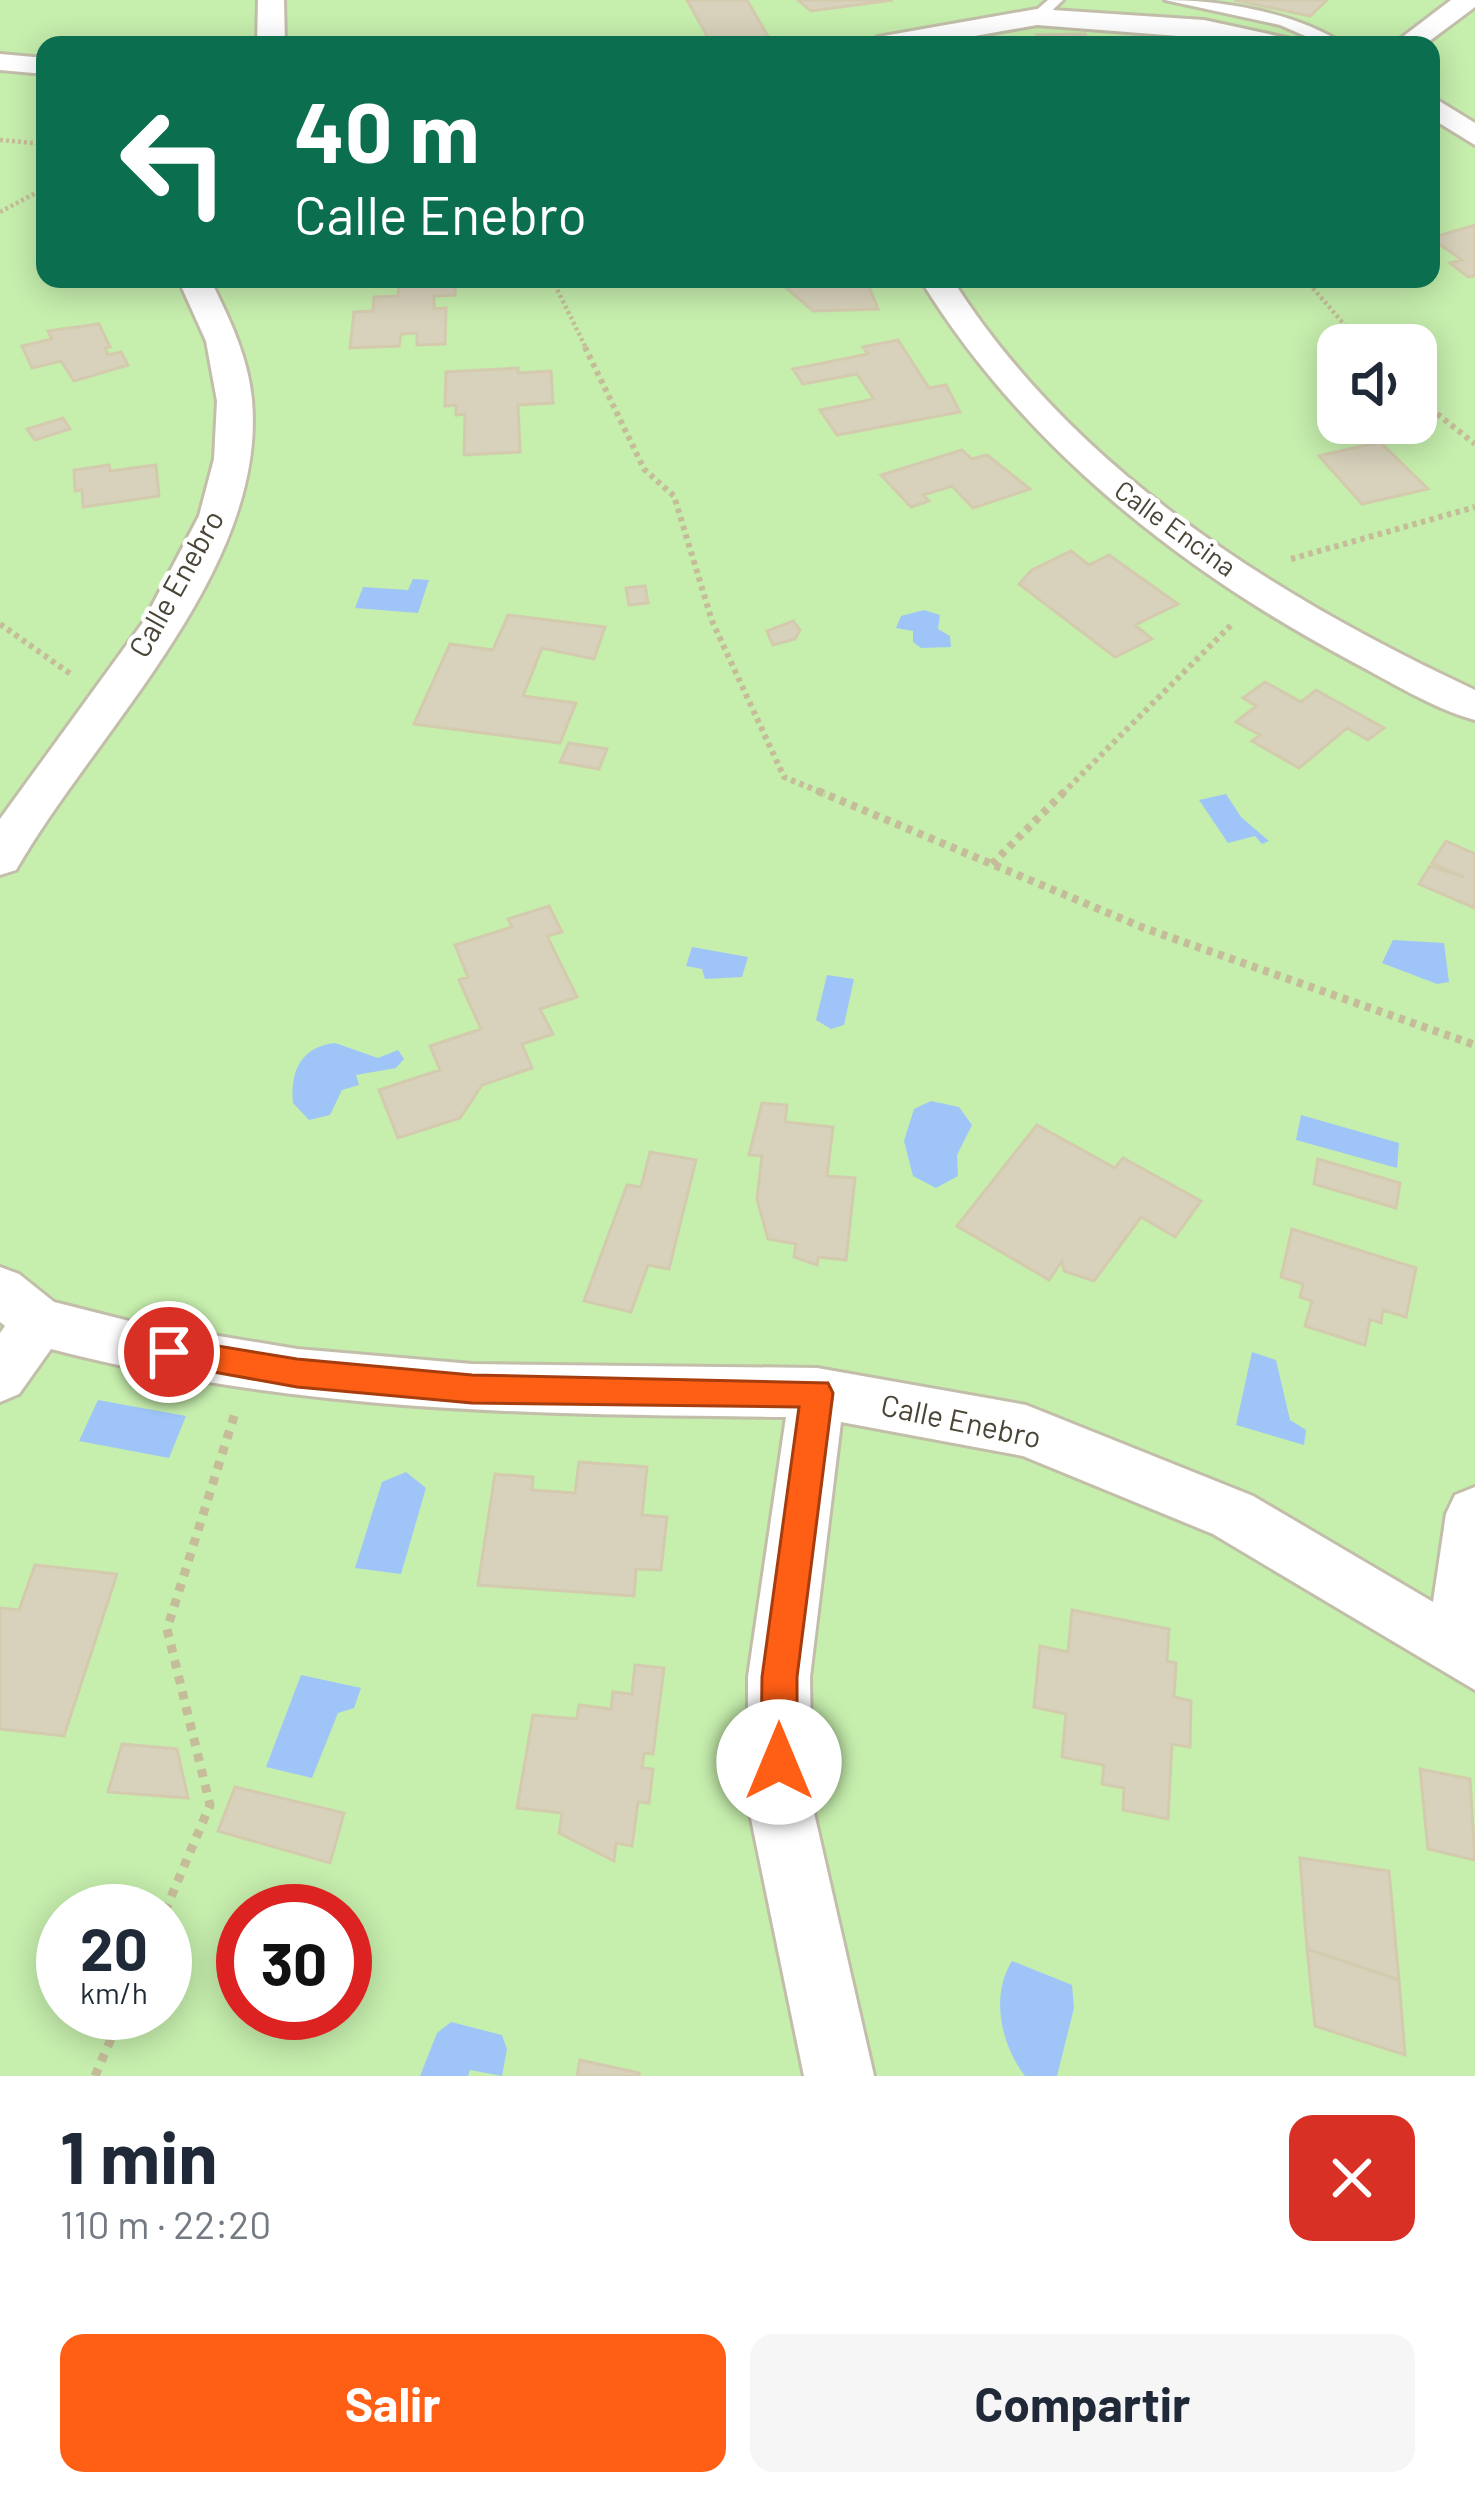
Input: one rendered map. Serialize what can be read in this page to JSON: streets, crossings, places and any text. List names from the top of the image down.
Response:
{
  "streets": {
    "street": ["Calle Encina", "Calle Enebro"]
  },
  "page": {
    "turn": ["40 m", "Calle Enebro"],
    "speed": "20 km/h",
    "limit": "30",
    "heading": ["1 min", "110 m · 22:20"],
    "buttons": ["Salir", "Compartir"]
  }
}
